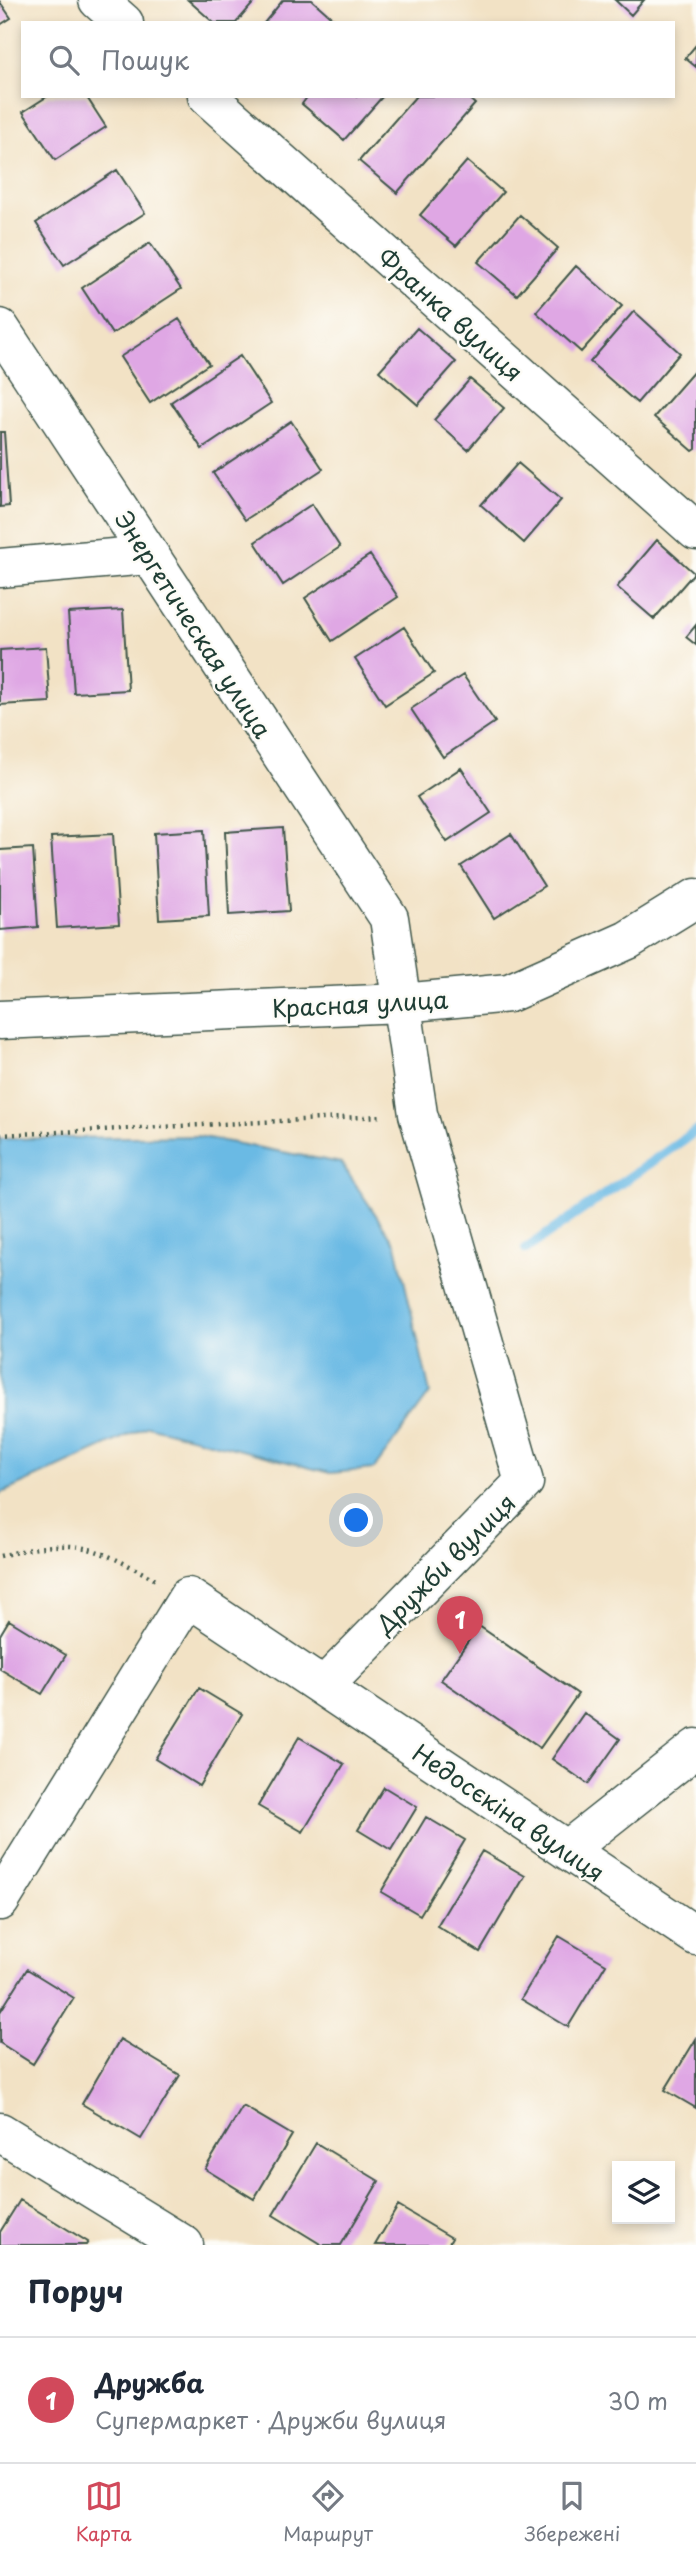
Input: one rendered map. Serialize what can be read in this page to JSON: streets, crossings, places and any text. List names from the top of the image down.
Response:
{
  "streets": {
    "street": [
      "Франка вулиця",
      "Энергетическая улица",
      "Красная улица",
      "Дружби вулиця",
      "Недосєкіна вулиця"
    ]
  },
  "crossings": [
    ["Энергетическая улица", "Дружби вулиця"],
    ["Красная улица", "Дружби вулиця"],
    ["Дружби вулиця", "Недосєкіна вулиця"]
  ],
  "page": {
    "search": "Пошук",
    "pins": "1",
    "heading": "Поруч",
    "list": [
      {
        "mark": "1",
        "name": "Дружба",
        "note": "Супермаркет · Дружби вулиця",
        "value": "30 m"
      }
    ],
    "nav": ["Карта", "Маршрут", "Збережені"]
  }
}
